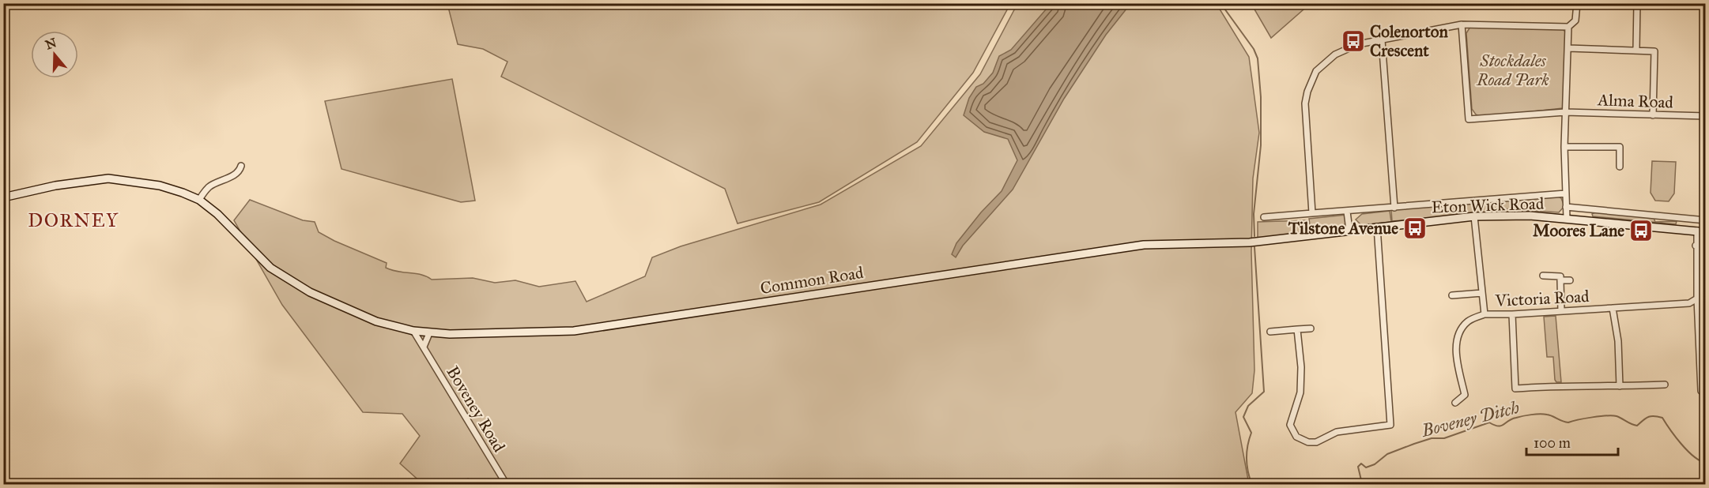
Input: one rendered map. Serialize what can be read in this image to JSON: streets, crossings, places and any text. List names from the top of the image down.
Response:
{
  "streets": {
    "main road": ["Eton Wick Road", "Common Road"],
    "street": ["Alma Road", "Victoria Road", "Boveney Road"]
  },
  "crossings": [
    ["Eton Wick Road", "Common Road"],
    ["Eton Wick Road", "Victoria Road"],
    ["Common Road", "Boveney Road"]
  ],
  "districts": ["DORNEY"],
  "water": ["Boveney Ditch"],
  "parks": ["Stockdales Road Park"],
  "places": {
    "bus stop": ["Colenorton Crescent", "Tilstone Avenue", "Moores Lane"]
  },
  "scale_bar": "100 m",
  "north": "top"
}
